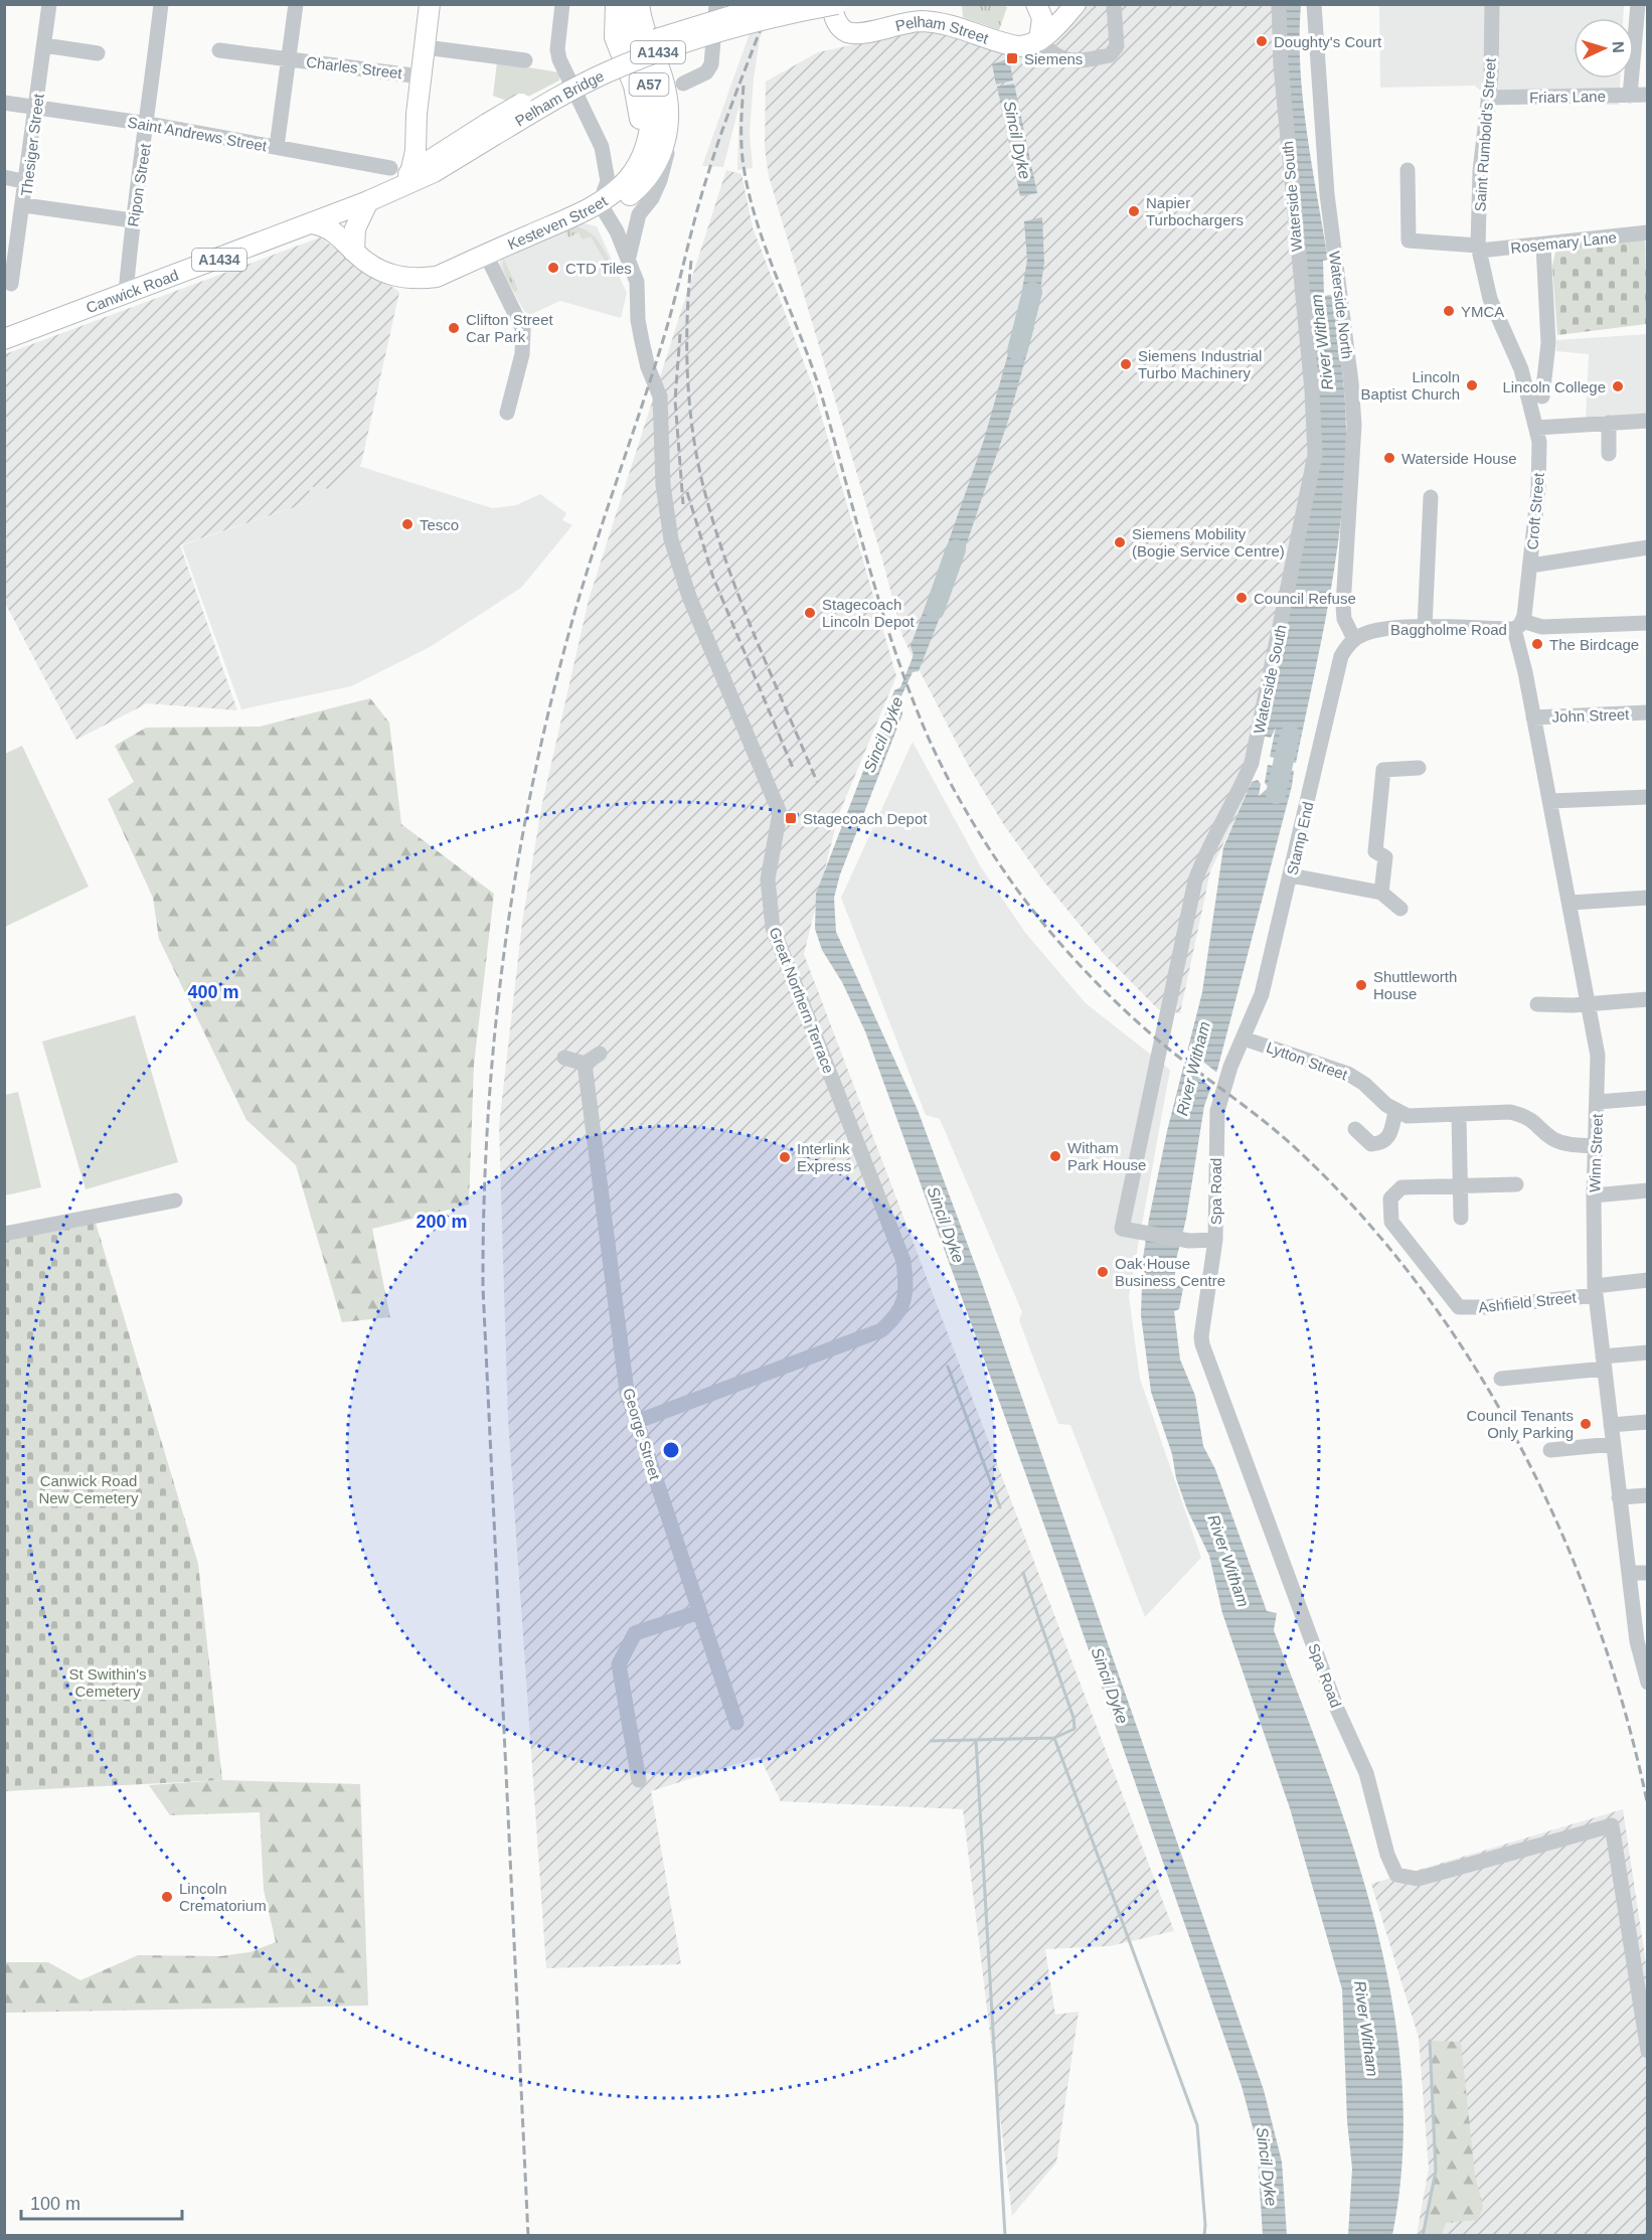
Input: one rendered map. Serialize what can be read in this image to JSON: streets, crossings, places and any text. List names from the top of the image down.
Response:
{
  "streets": {
    "main road": [
      "Pelham Street",
      "A1434",
      "A57",
      "Pelham Bridge",
      "Kesteven Street",
      "Canwick Road"
    ],
    "street": [
      "Charles Street",
      "Friars Lane",
      "Saint Andrews Street",
      "Saint Rumbold's Street",
      "Thesiger Street",
      "Ripon Street",
      "Waterside South",
      "Rosemary Lane",
      "Waterside North",
      "Croft Street",
      "Baggholme Road",
      "John Street",
      "Stamp End",
      "Great Northern Terrace",
      "Lytton Street",
      "Winn Street",
      "Spa Road",
      "Ashfield Street",
      "George Street"
    ]
  },
  "crossings": [
    ["A57", "Kesteven Street"],
    ["A57", "Great Northern Terrace"],
    ["Friars Lane", "Saint Rumbold's Street"],
    ["Pelham Bridge", "Canwick Road"],
    ["Saint Andrews Street", "Thesiger Street"],
    ["Saint Andrews Street", "Ripon Street"],
    ["Saint Rumbold's Street", "Rosemary Lane"],
    ["Saint Rumbold's Street", "Croft Street"],
    ["Ripon Street", "Canwick Road"],
    ["Waterside South", "Spa Road"],
    ["Kesteven Street", "Canwick Road"],
    ["Kesteven Street", "Great Northern Terrace"],
    ["Rosemary Lane", "Croft Street"],
    ["Waterside North", "Baggholme Road"],
    ["Waterside North", "Stamp End"],
    ["Croft Street", "Baggholme Road"],
    ["Croft Street", "Winn Street"],
    ["Baggholme Road", "Stamp End"],
    ["Baggholme Road", "Winn Street"],
    ["John Street", "Winn Street"],
    ["Stamp End", "Lytton Street"],
    ["Stamp End", "Spa Road"],
    ["Great Northern Terrace", "George Street"],
    ["Lytton Street", "Spa Road"],
    ["Winn Street", "Ashfield Street"]
  ],
  "water": ["Sincil Dyke", "River Witham"],
  "parks": ["Canwick Road New Cemetery", "St Swithin's Cemetery"],
  "places": {
    "other": [
      "Doughty's Court",
      "Napier Turbochargers",
      "CTD Tiles",
      "YMCA",
      "Clifton Street Car Park",
      "Siemens Industrial Turbo Machinery",
      "Lincoln Baptist Church",
      "Lincoln College",
      "Waterside House",
      "Tesco",
      "Siemens Mobility (Bogie Service Centre)",
      "Council Refuse",
      "Stagecoach Lincoln Depot",
      "The Birdcage",
      "Shuttleworth House",
      "Witham Park House",
      "Interlink Express",
      "Oak House Business Centre",
      "Council Tenants Only Parking",
      "Lincoln Crematorium"
    ],
    "transit": ["Siemens", "Stagecoach Depot"]
  },
  "scale_bar": "100 m",
  "north": "right",
  "rings": ["400 m", "200 m"]
}
